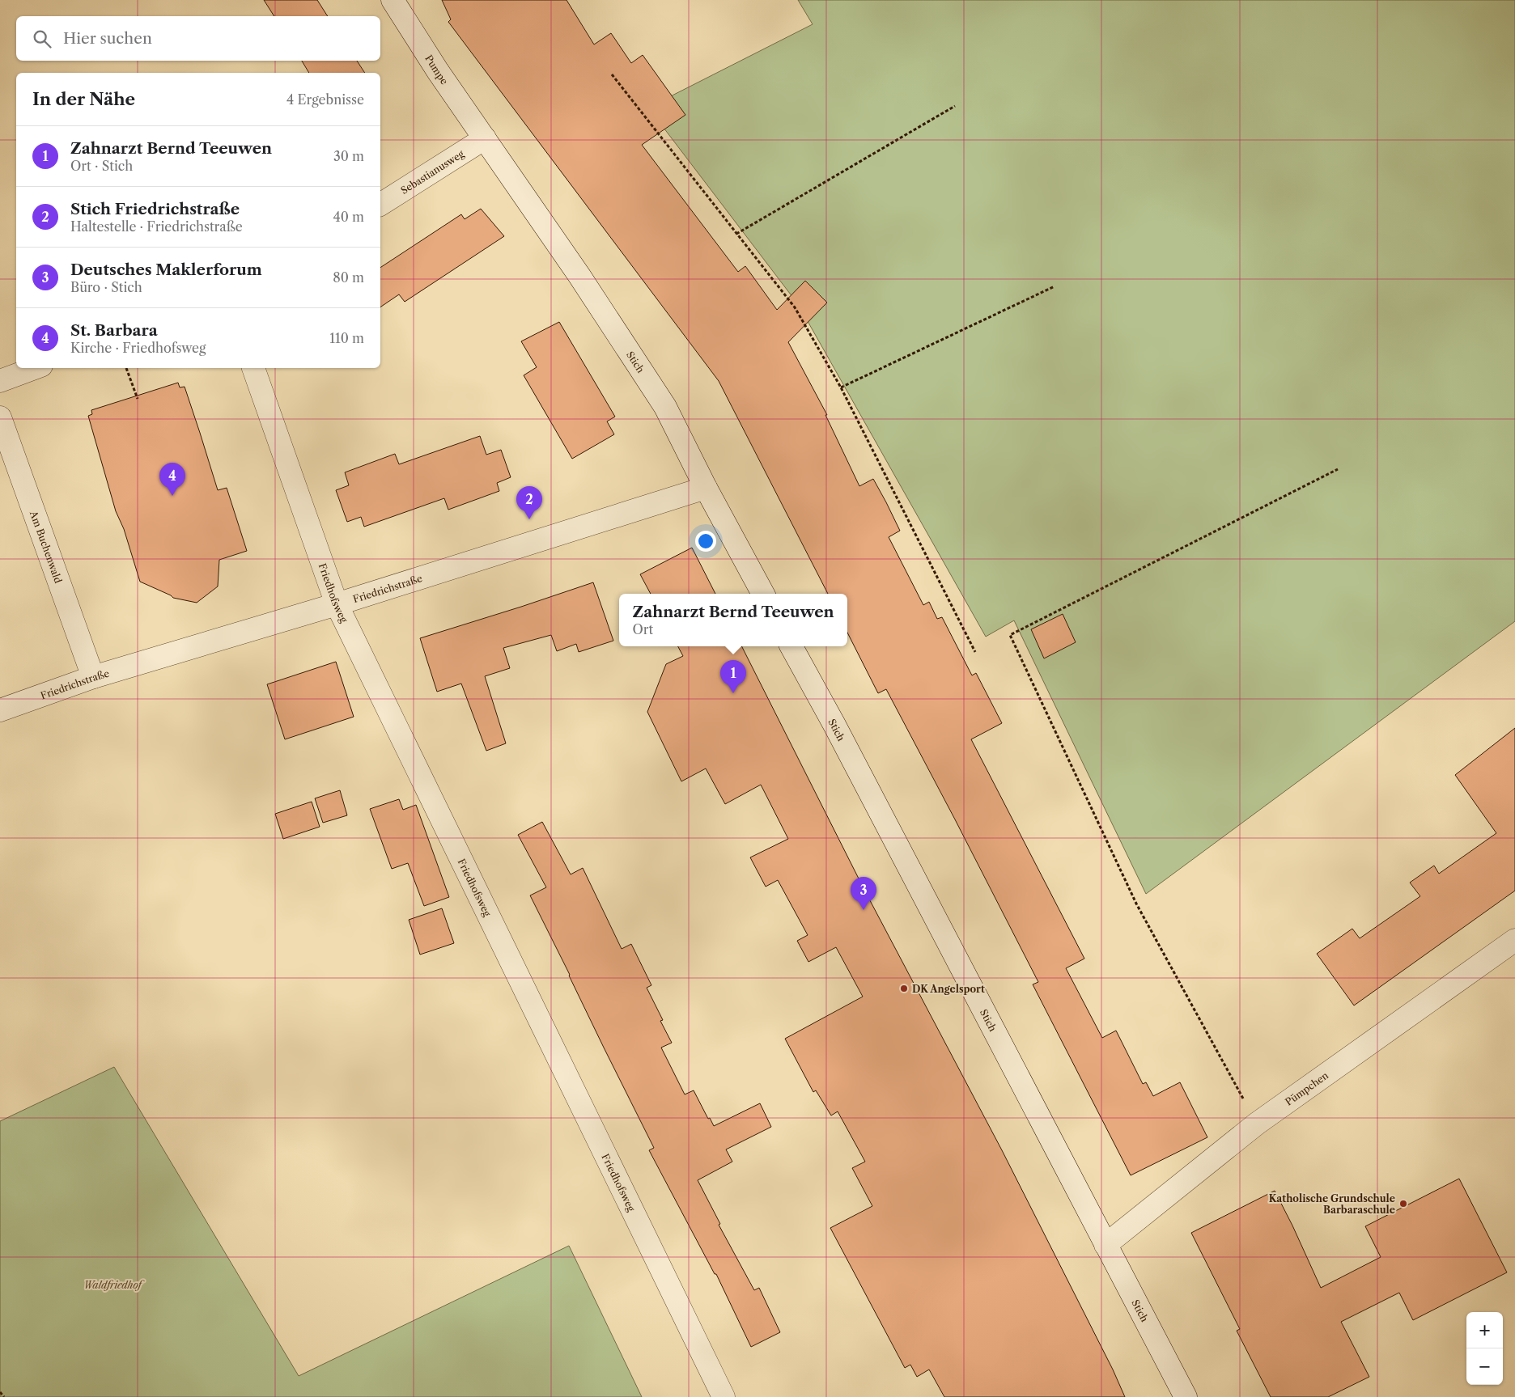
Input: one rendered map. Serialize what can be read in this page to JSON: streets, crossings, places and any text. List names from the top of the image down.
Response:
{
  "streets": {
    "street": [
      "Pumpe",
      "Sebastianusweg",
      "Stich",
      "Am Buchenwald",
      "Friedrichstraße",
      "Friedhofsweg",
      "Pümpchen"
    ]
  },
  "crossings": [
    ["Pumpe", "Sebastianusweg"],
    ["Pumpe", "Stich"],
    ["Sebastianusweg", "Stich"],
    ["Stich", "Friedrichstraße"],
    ["Stich", "Pümpchen"],
    ["Am Buchenwald", "Friedrichstraße"],
    ["Friedrichstraße", "Friedhofsweg"]
  ],
  "parks": ["Waldfriedhof"],
  "places": ["DK Angelsport", "Katholische Grundschule Barbaraschule"],
  "page": {
    "search": "Hier suchen",
    "heading": ["In der Nähe", "4 Ergebnisse"],
    "list": [
      {
        "mark": "1",
        "name": "Zahnarzt Bernd Teeuwen",
        "note": "Ort · Stich",
        "value": "30 m"
      },
      {
        "mark": "2",
        "name": "Stich Friedrichstraße",
        "note": "Haltestelle · Friedrichstraße",
        "value": "40 m"
      },
      {
        "mark": "3",
        "name": "Deutsches Maklerforum",
        "note": "Büro · Stich",
        "value": "80 m"
      },
      {
        "mark": "4",
        "name": "St. Barbara",
        "note": "Kirche · Friedhofsweg",
        "value": "110 m"
      }
    ],
    "pins": [
      "4",
      "2",
      "1",
      "3"
    ],
    "popup": ["Zahnarzt Bernd Teeuwen", "Ort"],
    "map_buttons": ["+", "−"]
  }
}
